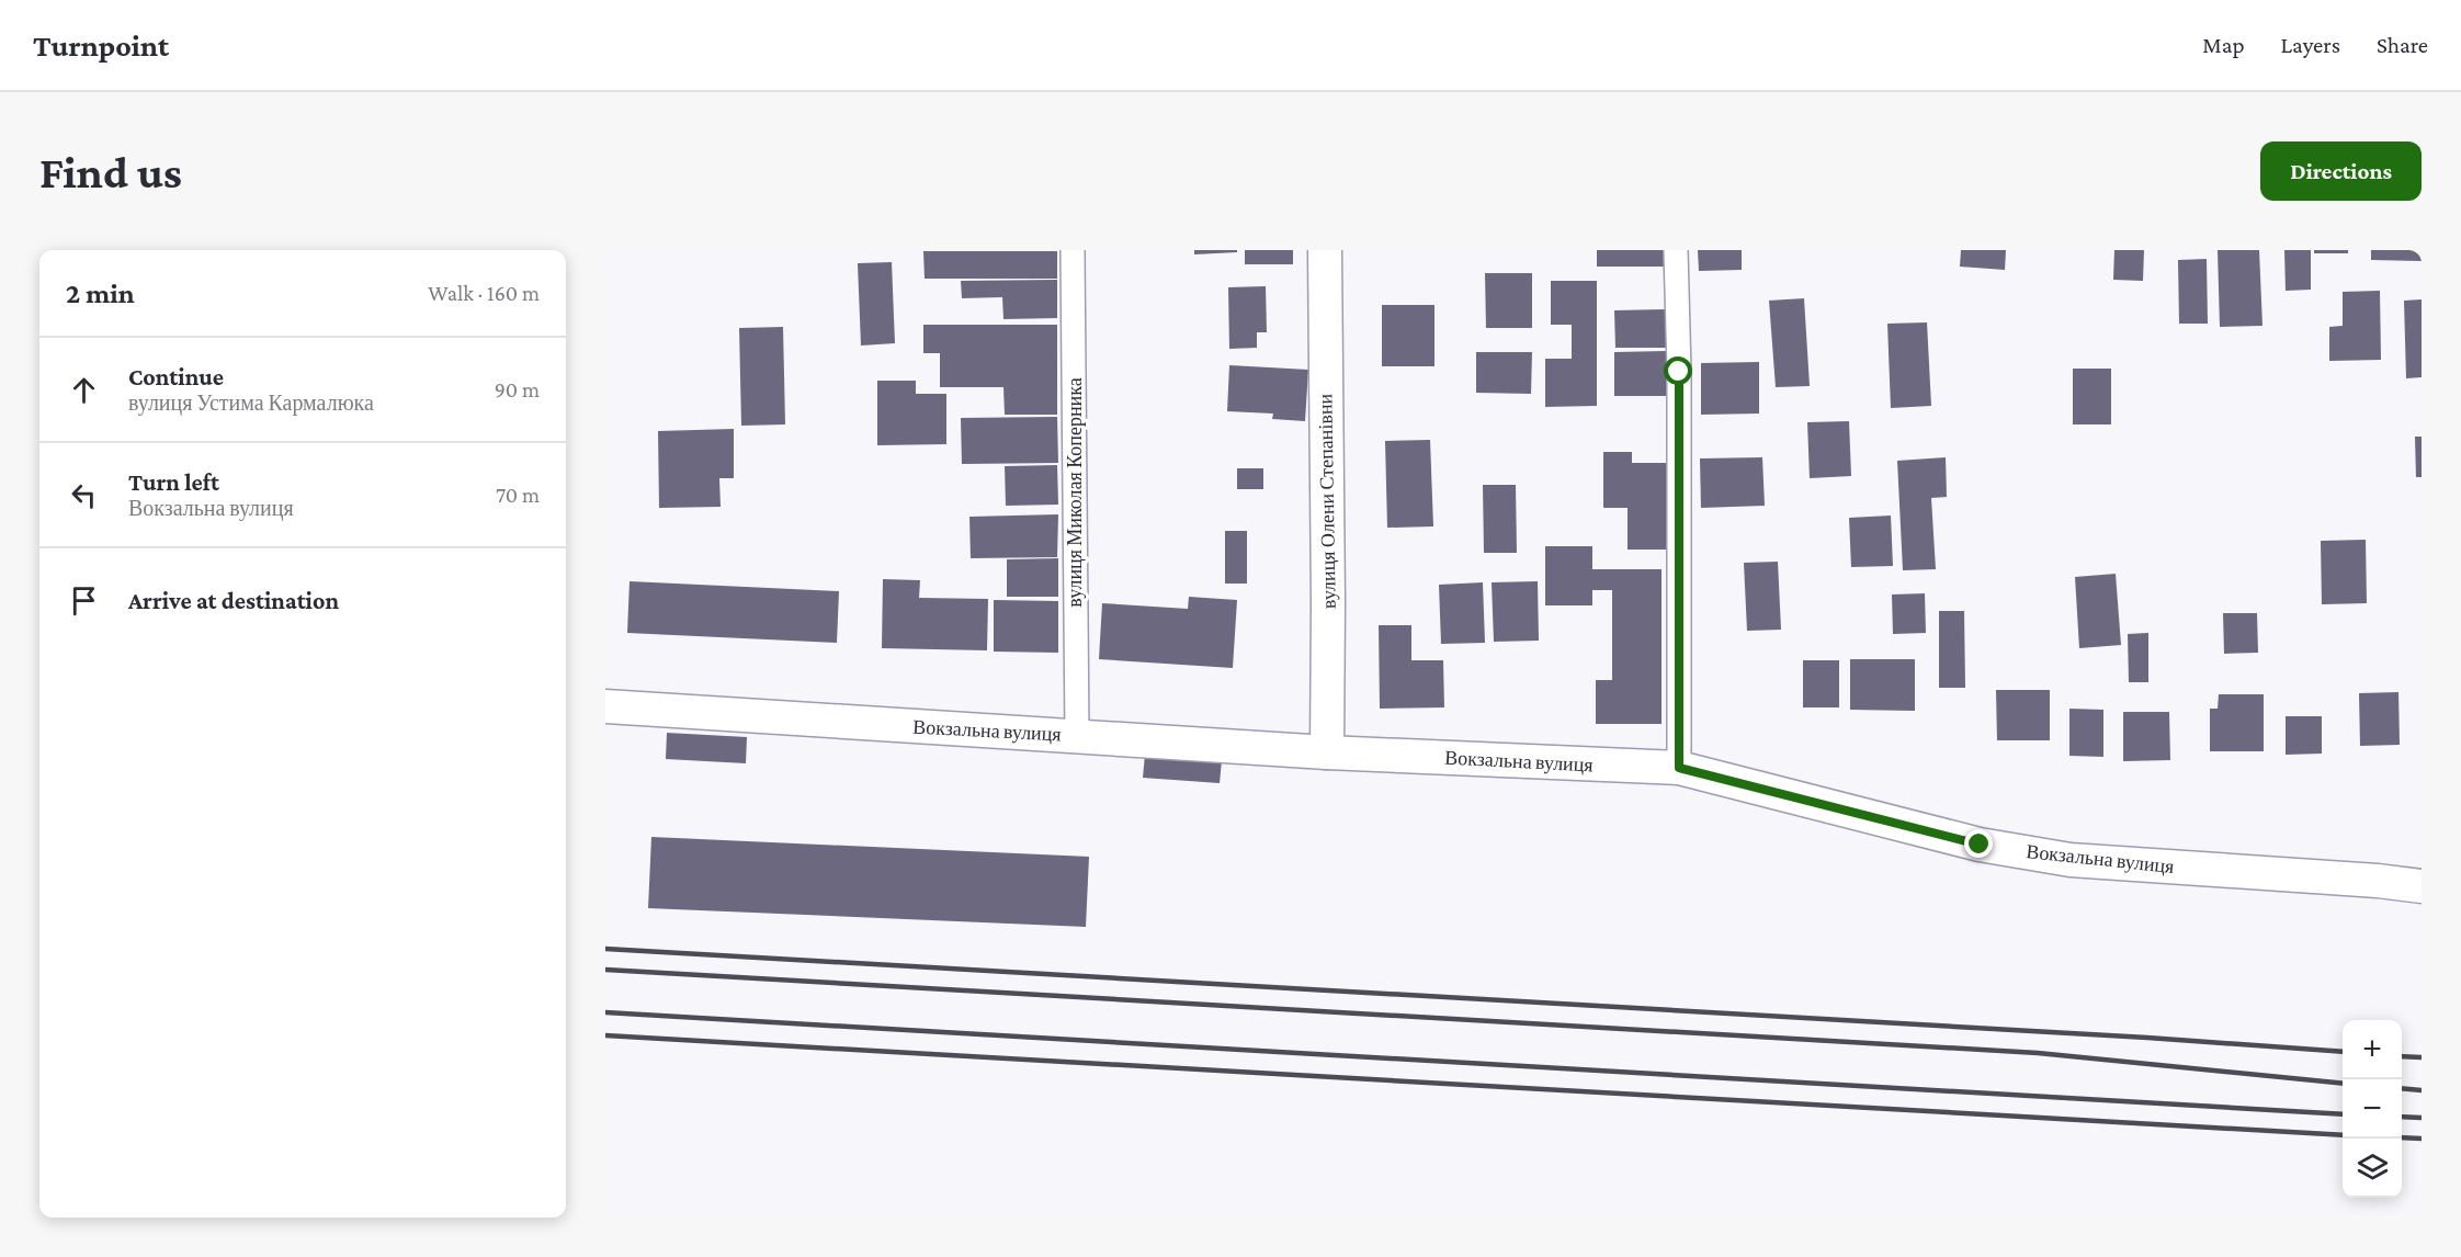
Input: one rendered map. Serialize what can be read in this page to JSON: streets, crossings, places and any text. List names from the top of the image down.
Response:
{
  "streets": {
    "street": ["вулиця Миколая Коперника", "вулиця Олени Степанівни", "Вокзальна вулиця"]
  },
  "crossings": [
    ["вулиця Миколая Коперника", "Вокзальна вулиця"],
    ["вулиця Олени Степанівни", "Вокзальна вулиця"]
  ],
  "page": {
    "header": "Turnpoint",
    "nav": ["Map", "Layers", "Share"],
    "buttons": "Directions",
    "title": "Find us",
    "heading": ["2 min", "Walk · 160 m"],
    "list": [
      ["Continue", "вулиця Устима Кармалюка", "90 m"],
      ["Turn left", "Вокзальна вулиця", "70 m"],
      "Arrive at destination"
    ],
    "map_buttons": ["+", "−"]
  }
}
